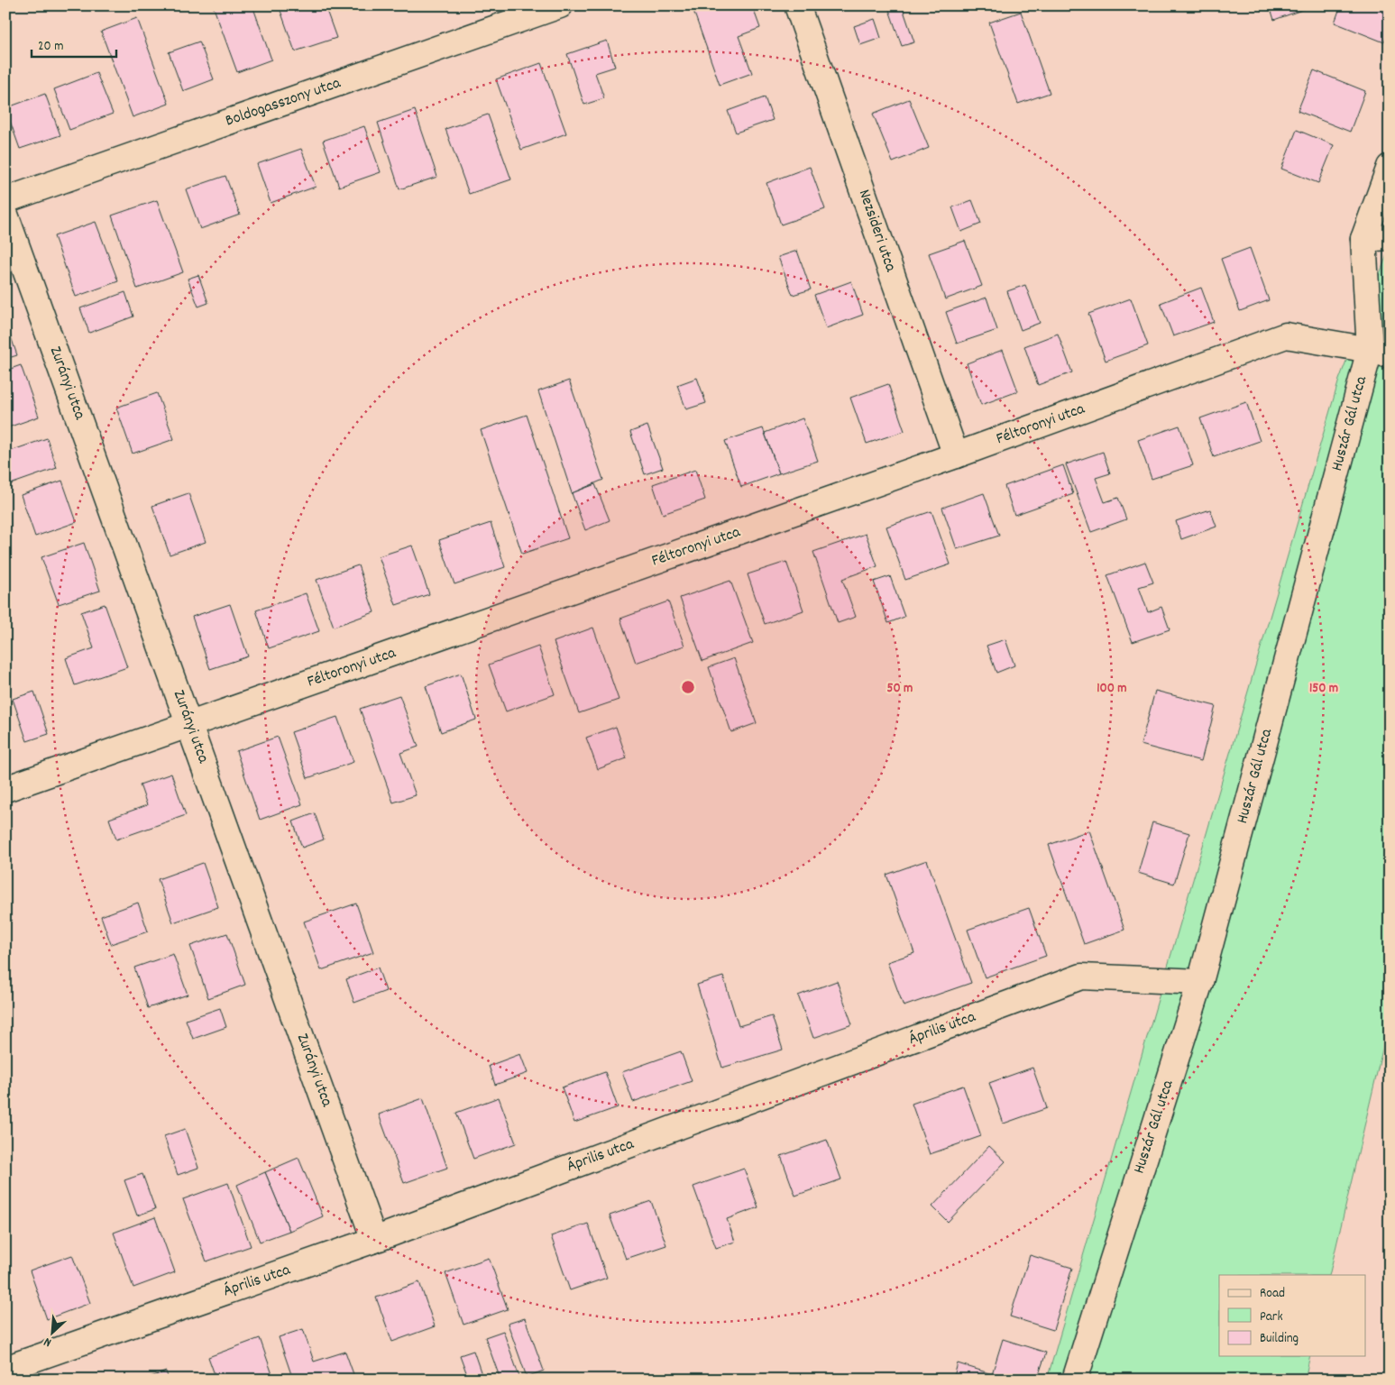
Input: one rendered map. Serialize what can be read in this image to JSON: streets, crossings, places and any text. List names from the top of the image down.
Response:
{
  "streets": {
    "street": [
      "Boldogasszony utca",
      "Nezsideri utca",
      "Zurányi utca",
      "Huszár Gál utca",
      "Féltoronyi utca",
      "Április utca"
    ]
  },
  "crossings": [
    ["Nezsideri utca", "Féltoronyi utca"],
    ["Zurányi utca", "Féltoronyi utca"],
    ["Zurányi utca", "Április utca"],
    ["Huszár Gál utca", "Féltoronyi utca"],
    ["Huszár Gál utca", "Április utca"]
  ],
  "legend": ["Road", "Park", "Building"],
  "scale_bar": "20 m",
  "north": "bottom left",
  "rings": ["50 m", "100 m", "150 m"]
}
